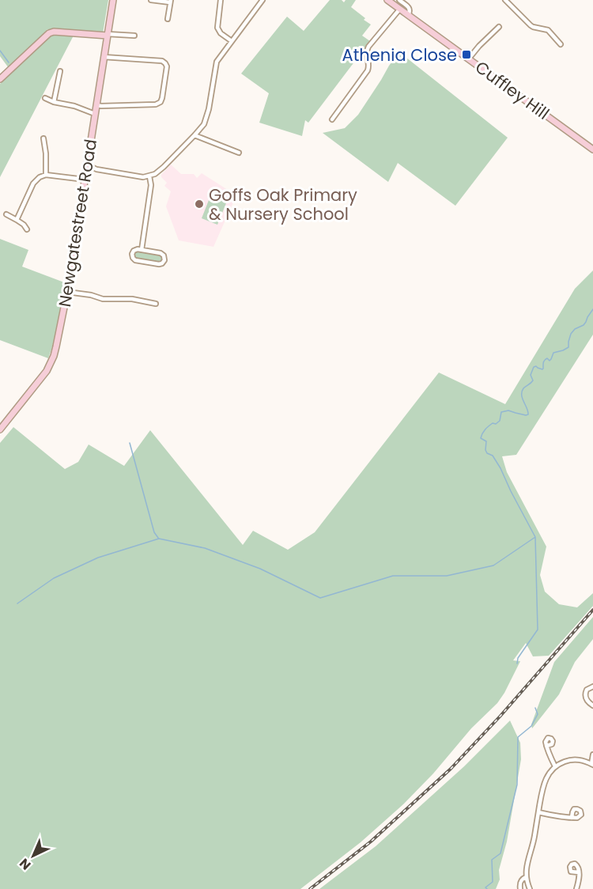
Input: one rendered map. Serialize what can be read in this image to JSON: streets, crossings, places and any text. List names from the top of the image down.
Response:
{
  "streets": {
    "street": ["Cuffley Hill", "Newgatestreet Road"]
  },
  "places": {
    "transit": ["Athenia Close"],
    "other": ["Goffs Oak Primary & Nursery School"]
  },
  "north": "bottom left"
}
